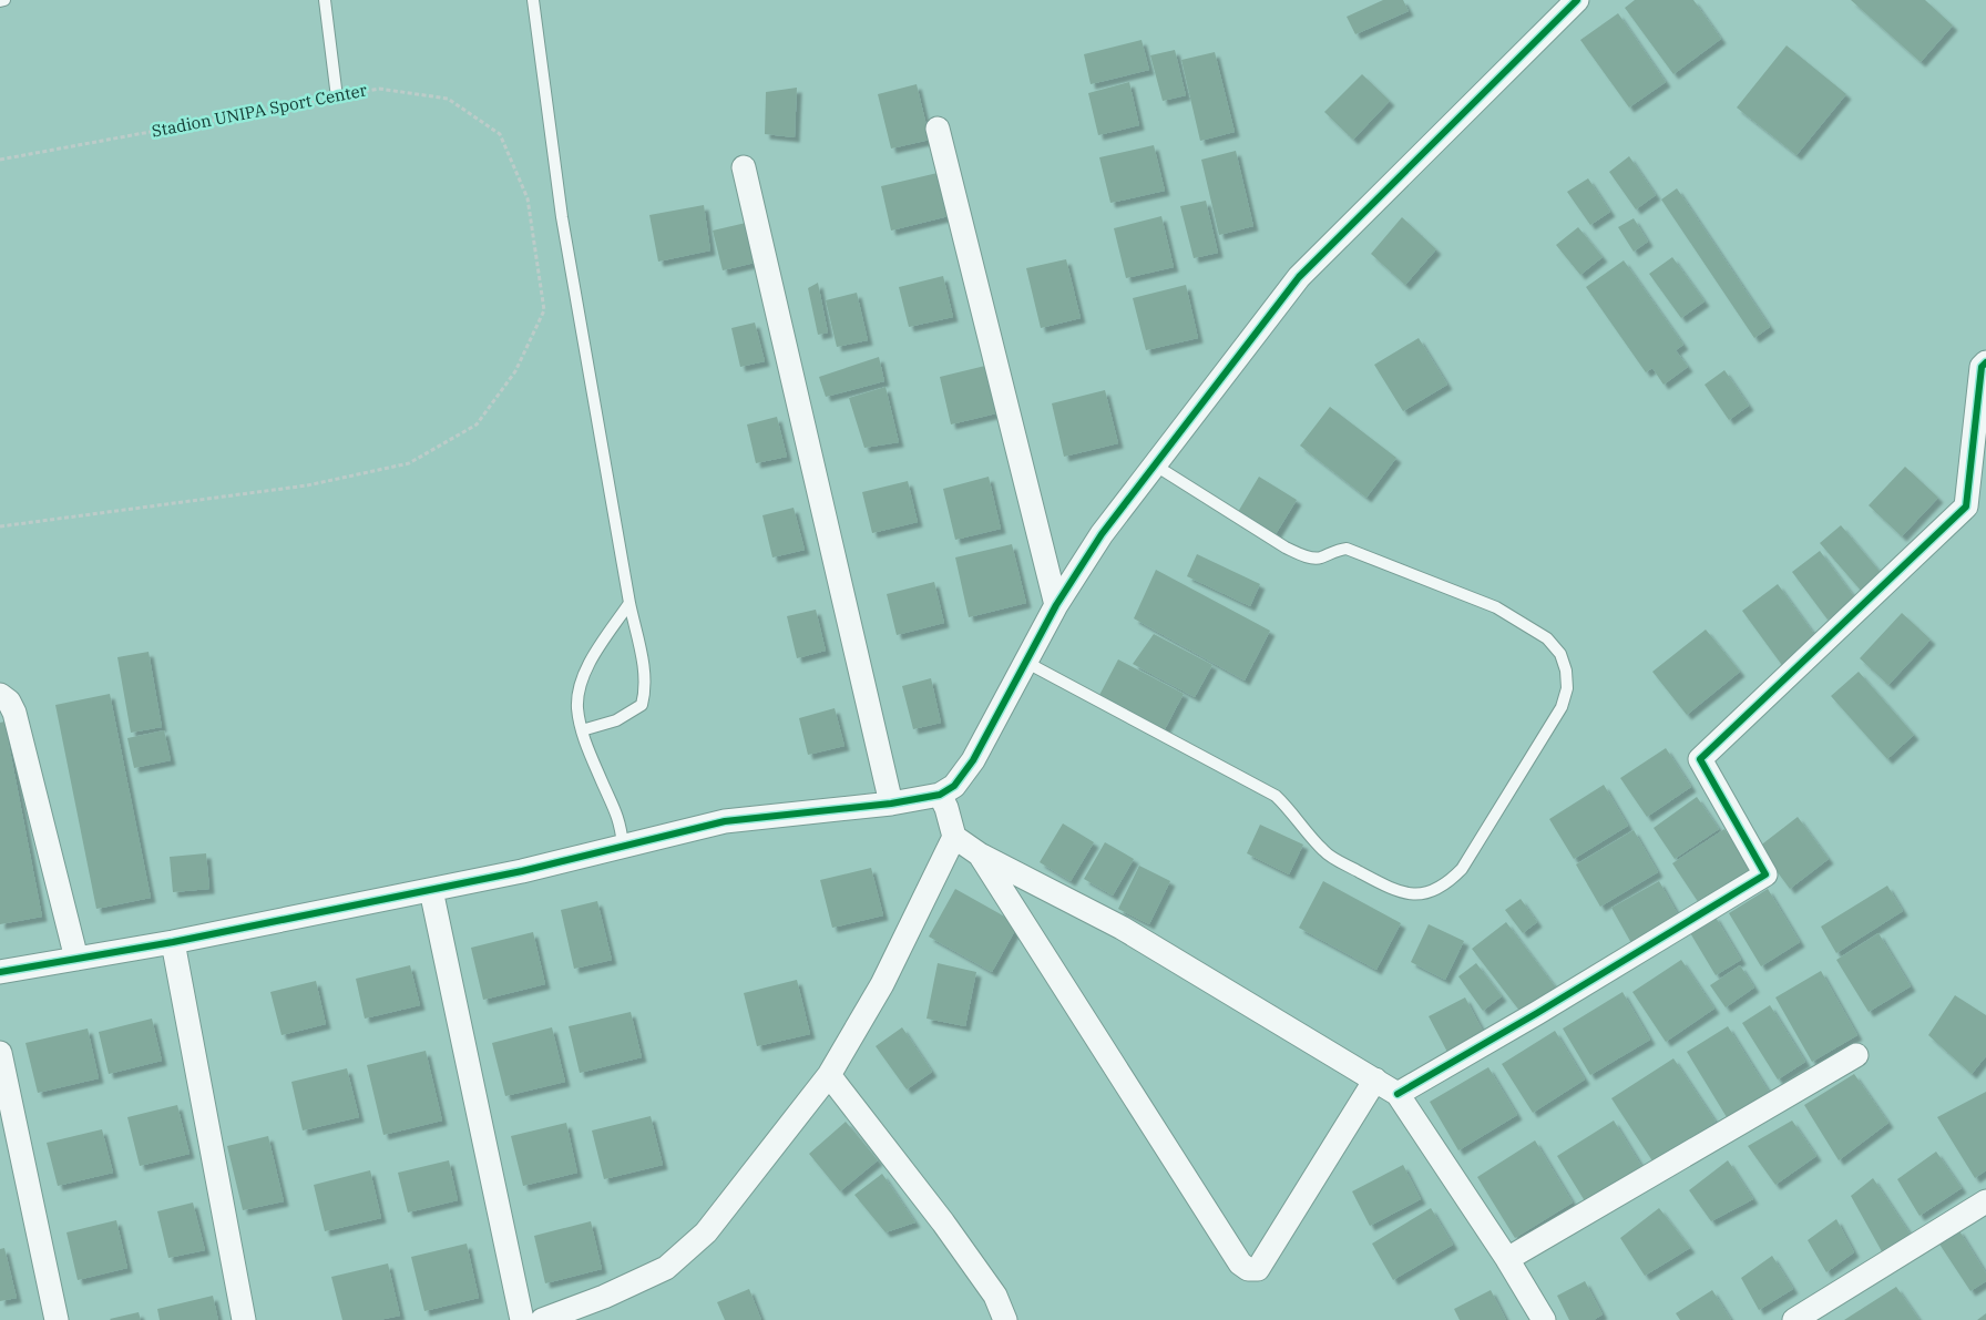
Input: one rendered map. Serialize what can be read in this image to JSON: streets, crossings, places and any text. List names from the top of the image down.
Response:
{
  "streets": {
    "path": ["Stadion UNIPA Sport Center"]
  }
}
